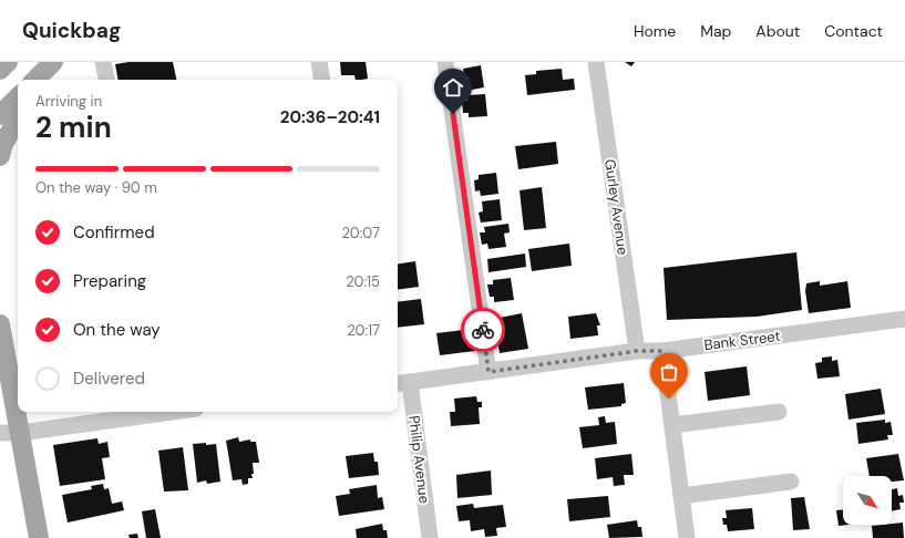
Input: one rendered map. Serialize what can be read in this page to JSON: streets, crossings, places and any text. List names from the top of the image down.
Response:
{
  "streets": {
    "street": ["Gurley Avenue", "Bank Street", "Philip Avenue"]
  },
  "crossings": [
    ["Gurley Avenue", "Bank Street"],
    ["Bank Street", "Philip Avenue"]
  ],
  "north": "bottom right",
  "page": {
    "header": "Quickbag",
    "nav": [
      "Home",
      "Map",
      "About",
      "Contact"
    ],
    "heading": ["2 min", "Arriving in", "20:36–20:41"],
    "bar": "On the way · 90 m",
    "list": [
      ["Confirmed", "20:07"],
      ["Preparing", "20:15"],
      ["On the way", "20:17"],
      "Delivered"
    ]
  }
}
